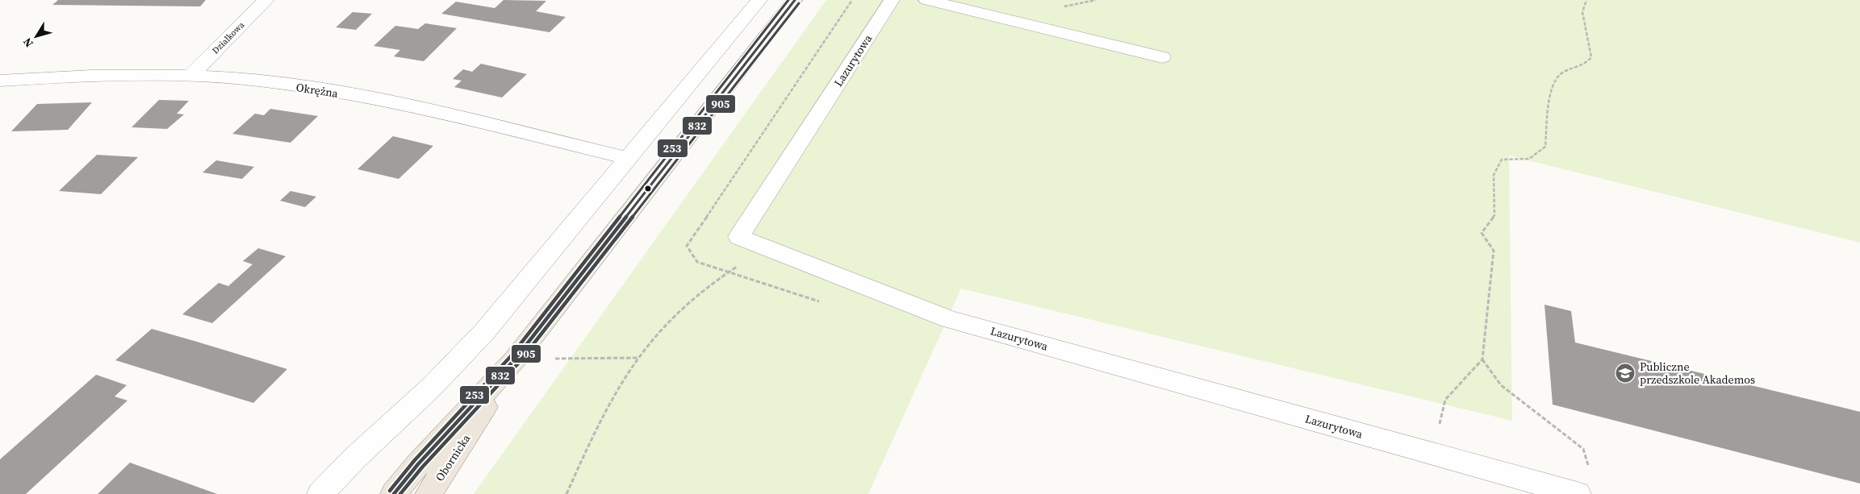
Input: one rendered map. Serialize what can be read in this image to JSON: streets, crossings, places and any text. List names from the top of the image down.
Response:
{
  "streets": {
    "main road": ["Obornicka"],
    "street": ["Działkowa", "Lazurytowa", "Okrężna"]
  },
  "crossings": [
    ["Działkowa", "Okrężna"]
  ],
  "places": {
    "school or university": ["Publiczne przedszkole Akademos"]
  },
  "lines": ["transit line 832", "transit line 253", "transit line 905"],
  "north": "bottom left"
}
